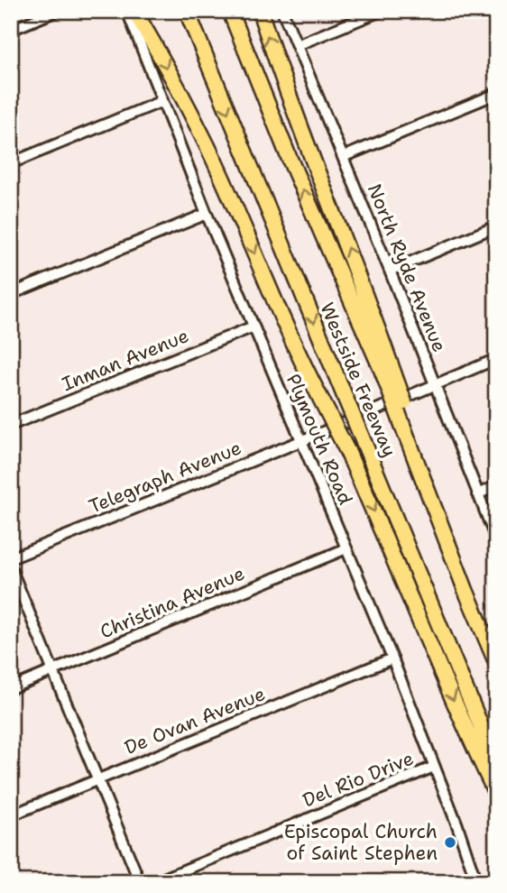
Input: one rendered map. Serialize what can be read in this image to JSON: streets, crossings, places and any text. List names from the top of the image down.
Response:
{
  "streets": {
    "highway": ["Westside Freeway"],
    "street": [
      "North Ryde Avenue",
      "Inman Avenue",
      "Plymouth Road",
      "Telegraph Avenue",
      "Christina Avenue",
      "De Ovan Avenue",
      "Del Rio Drive"
    ]
  },
  "crossings": [
    ["North Ryde Avenue", "Telegraph Avenue"],
    ["Inman Avenue", "Plymouth Road"],
    ["Plymouth Road", "Telegraph Avenue"],
    ["Plymouth Road", "Christina Avenue"],
    ["Plymouth Road", "De Ovan Avenue"],
    ["Plymouth Road", "Del Rio Drive"]
  ],
  "places": ["Episcopal Church of Saint Stephen"]
}
